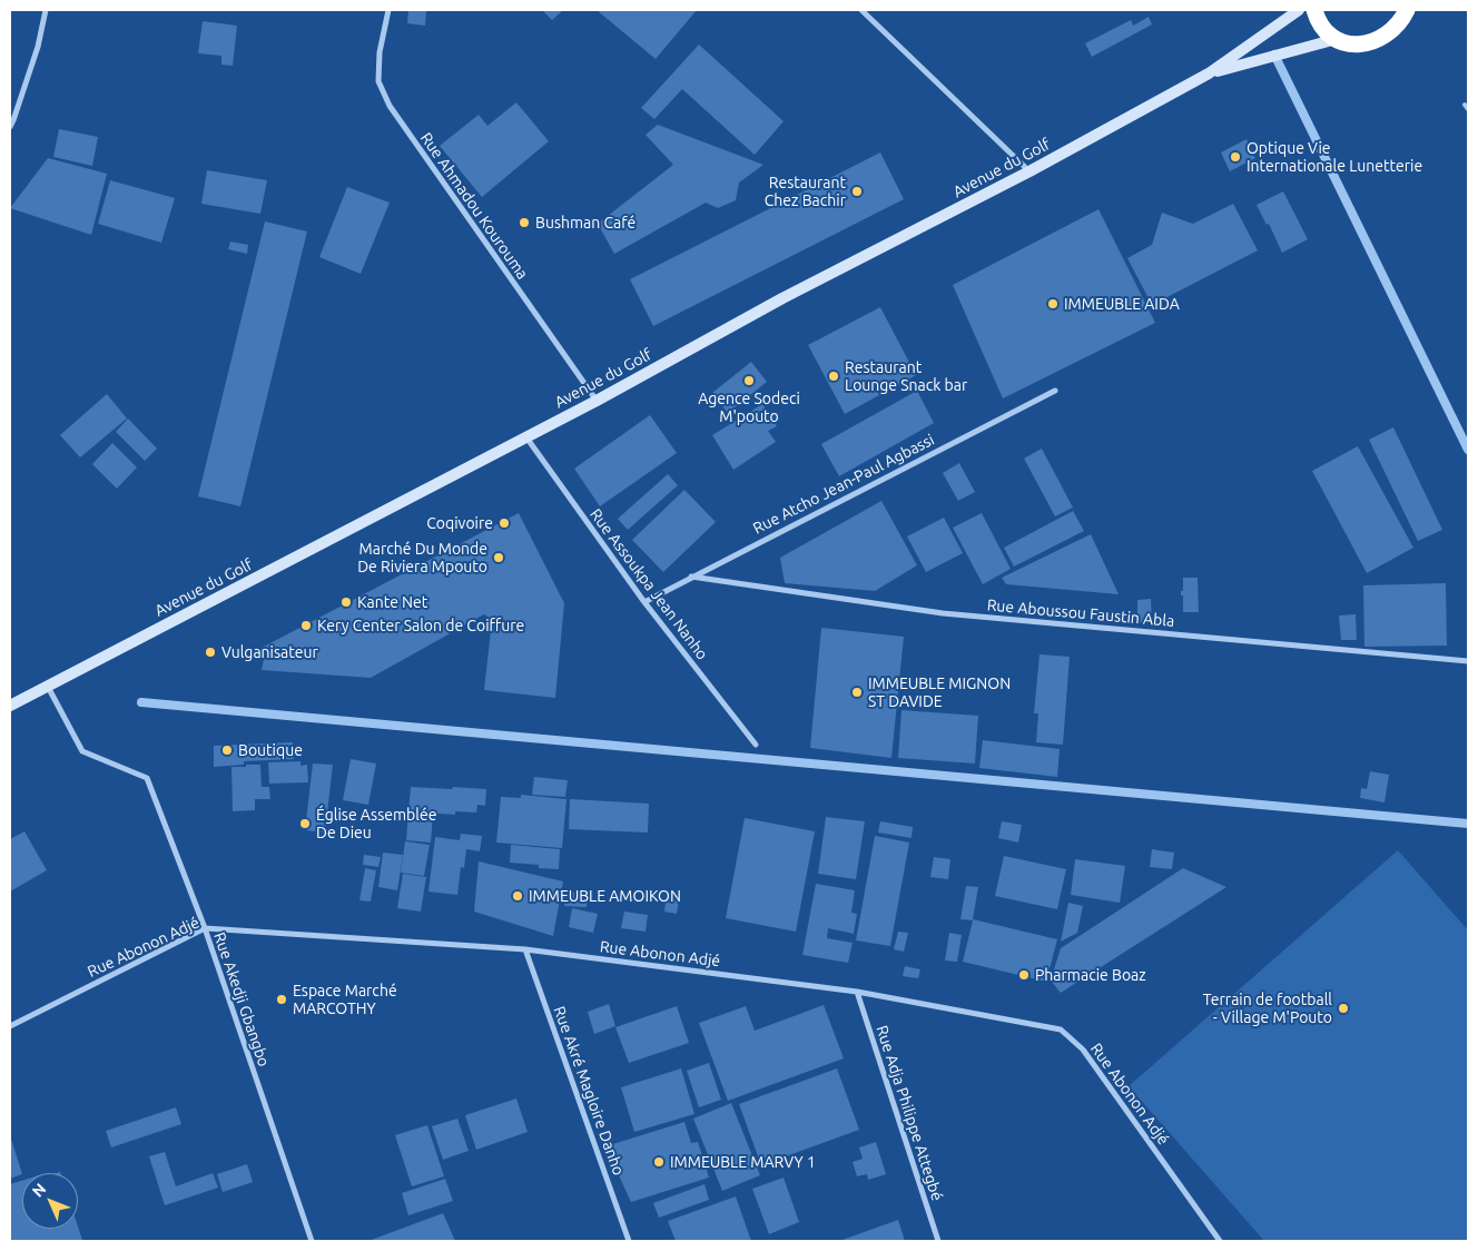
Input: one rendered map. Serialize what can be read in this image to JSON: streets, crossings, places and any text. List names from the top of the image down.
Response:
{
  "streets": {
    "main road": ["Avenue du Golf"],
    "street": [
      "Rue Ahmadou Kourouma",
      "Rue Atcho Jean-Paul Agbassi",
      "Rue Assoukpa Jean Nanho",
      "Rue Aboussou Faustin Abla",
      "Rue Abonon Adjé",
      "Rue Akedji Gbangbo",
      "Rue Akré Magloire Danho",
      "Rue Adja Philippe Attegbé"
    ]
  },
  "crossings": [
    ["Avenue du Golf", "Rue Ahmadou Kourouma"],
    ["Avenue du Golf", "Rue Assoukpa Jean Nanho"],
    ["Avenue du Golf", "Rue Akedji Gbangbo"],
    ["Rue Atcho Jean-Paul Agbassi", "Rue Assoukpa Jean Nanho"],
    ["Rue Atcho Jean-Paul Agbassi", "Rue Aboussou Faustin Abla"],
    ["Rue Abonon Adjé", "Rue Akedji Gbangbo"],
    ["Rue Abonon Adjé", "Rue Akré Magloire Danho"],
    ["Rue Abonon Adjé", "Rue Adja Philippe Attegbé"]
  ],
  "places": [
    "Optique Vie Internationale Lunetterie",
    "Restaurant Chez Bachir",
    "Bushman Café",
    "IMMEUBLE AIDA",
    "Restaurant Lounge Snack bar",
    "Agence Sodeci M'pouto",
    "Coqivoire",
    "Marché Du Monde De Riviera Mpouto",
    "Kante Net",
    "Kery Center Salon de Coiffure",
    "Vulganisateur",
    "IMMEUBLE MIGNON ST DAVIDE",
    "Boutique",
    "Église Assemblée De Dieu",
    "IMMEUBLE AMOIKON",
    "Pharmacie Boaz",
    "Espace Marché MARCOTHY",
    "Terrain de football - Village M'Pouto",
    "IMMEUBLE MARVY 1"
  ],
  "north": "top left"
}
